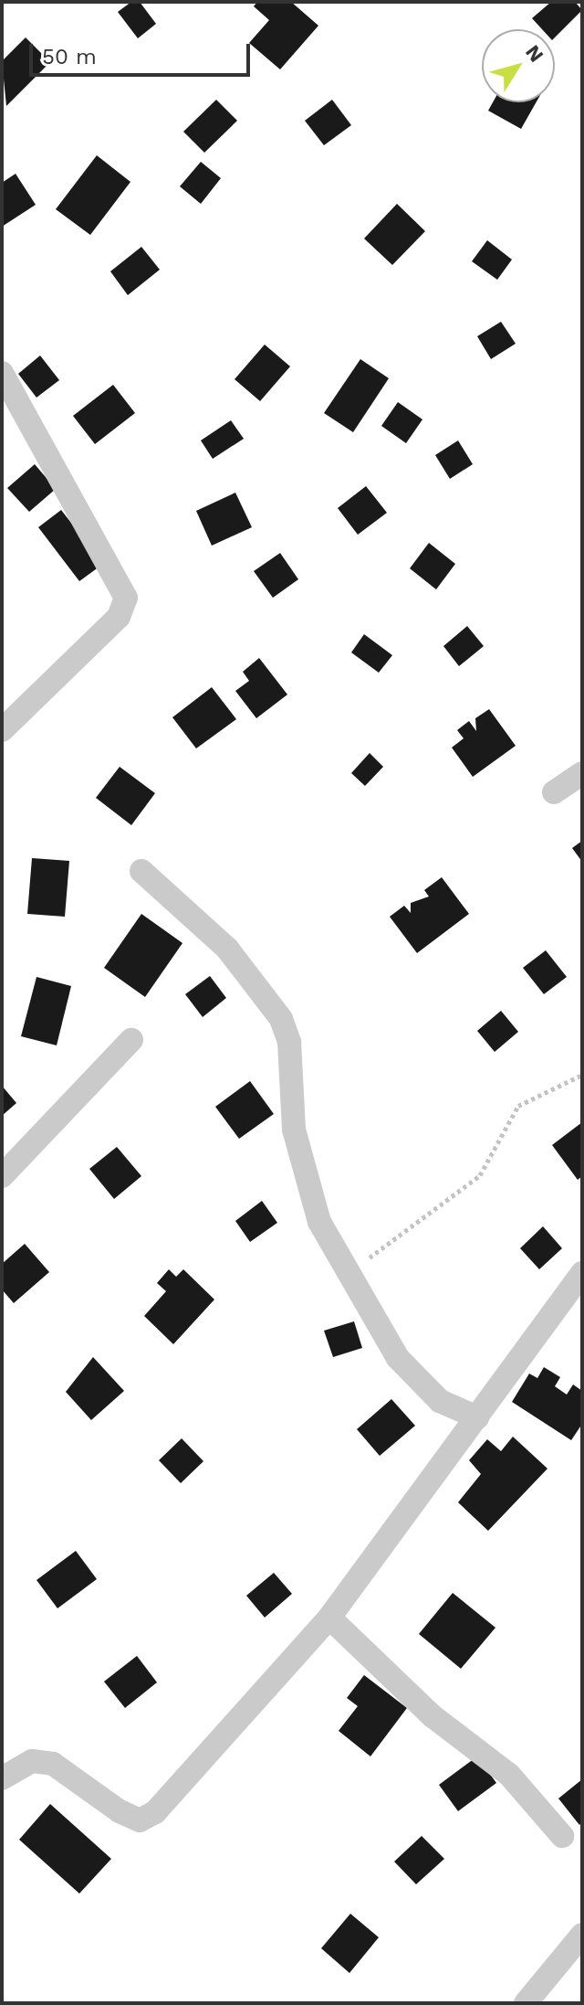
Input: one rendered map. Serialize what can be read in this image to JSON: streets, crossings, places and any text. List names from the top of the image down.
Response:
{
  "scale_bar": "50 m",
  "north": "top right"
}
